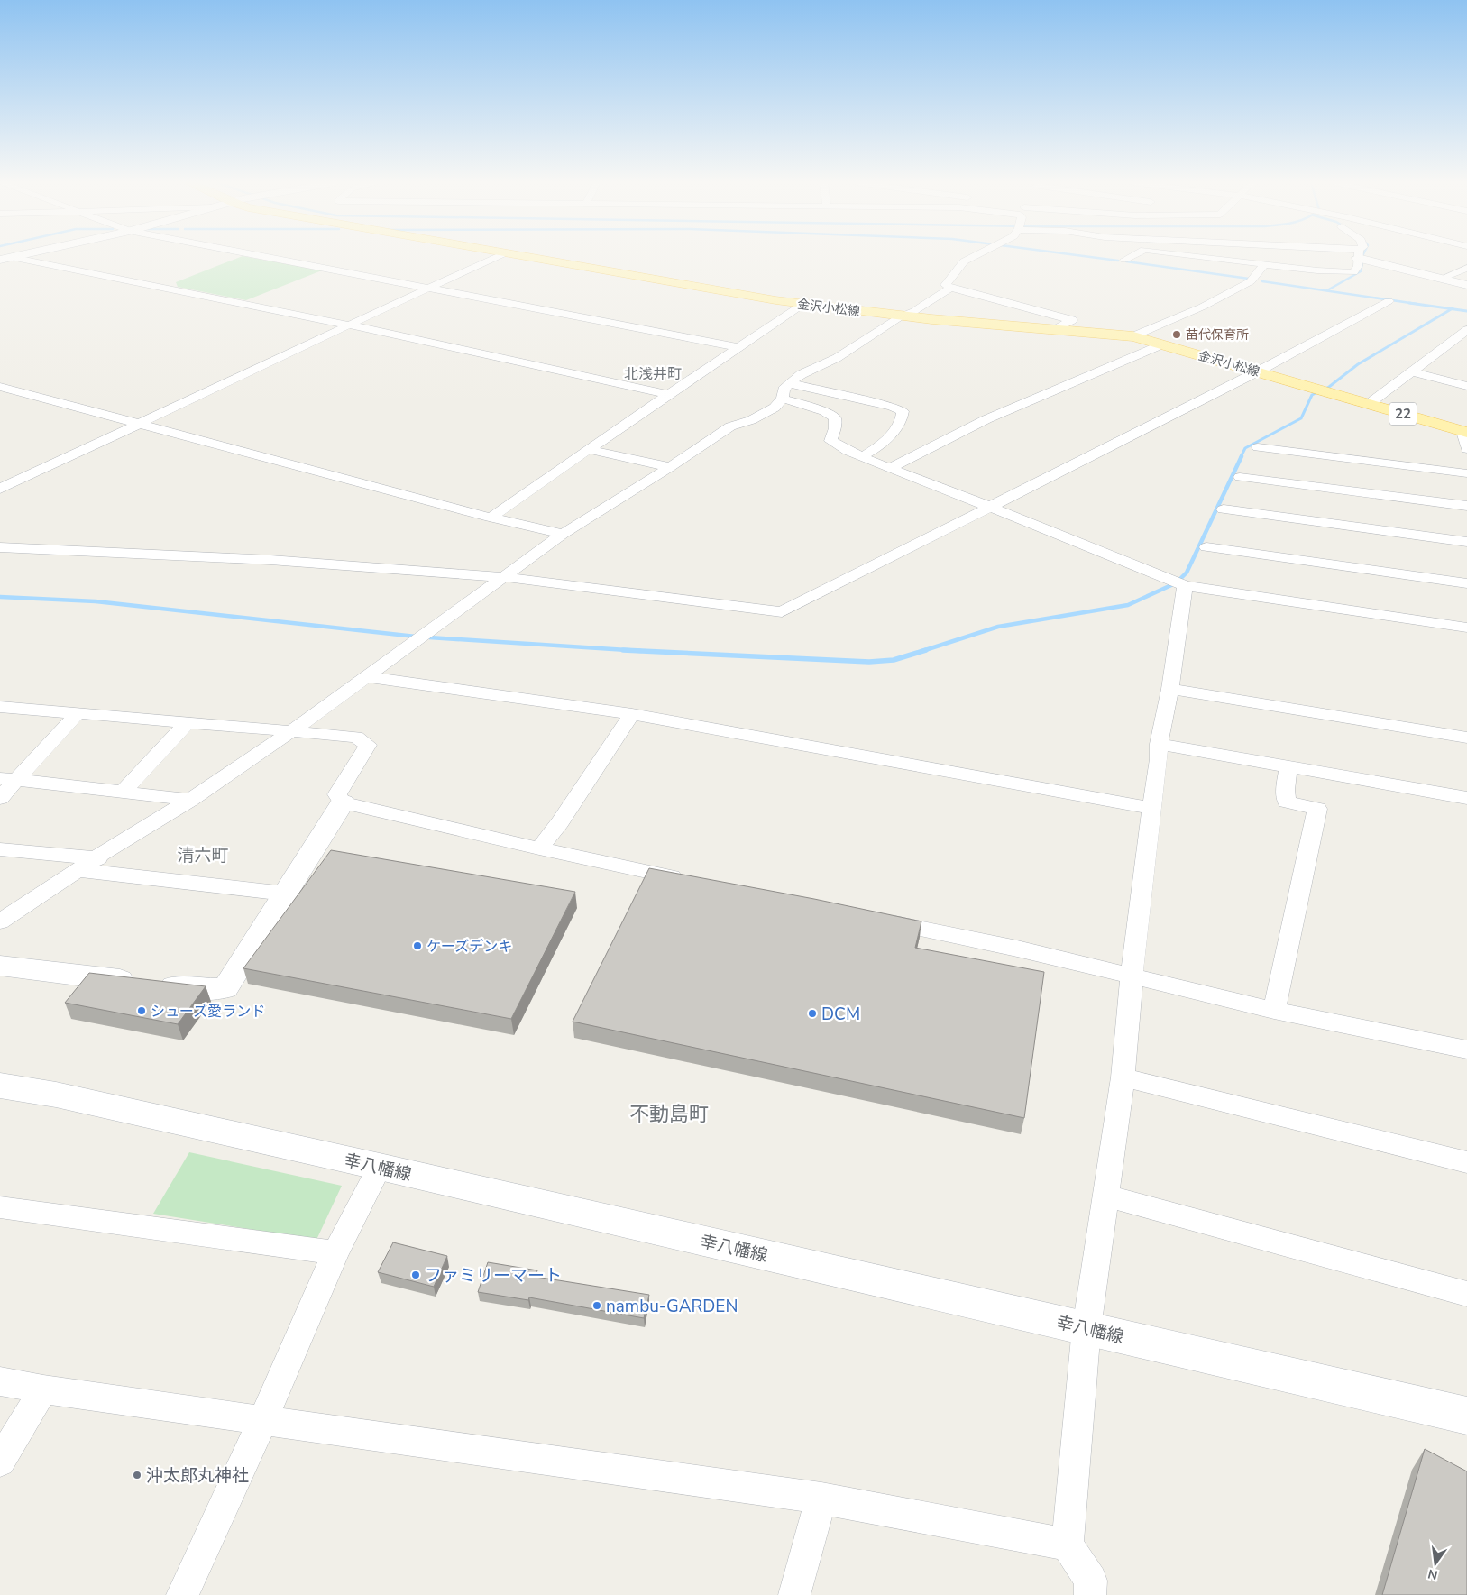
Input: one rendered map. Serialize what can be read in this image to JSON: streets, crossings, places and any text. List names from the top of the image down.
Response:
{
  "streets": {
    "main road": ["金沢小松線", "22"],
    "street": ["幸八幡線"]
  },
  "districts": ["北浅井町", "清六町", "不動島町"],
  "places": [
    "苗代保育所",
    "ケーズデンキ",
    "シューズ愛ランド",
    "DCM",
    "ファミリーマート",
    "nambu-GARDEN",
    "沖太郎丸神社"
  ],
  "north": "bottom"
}
